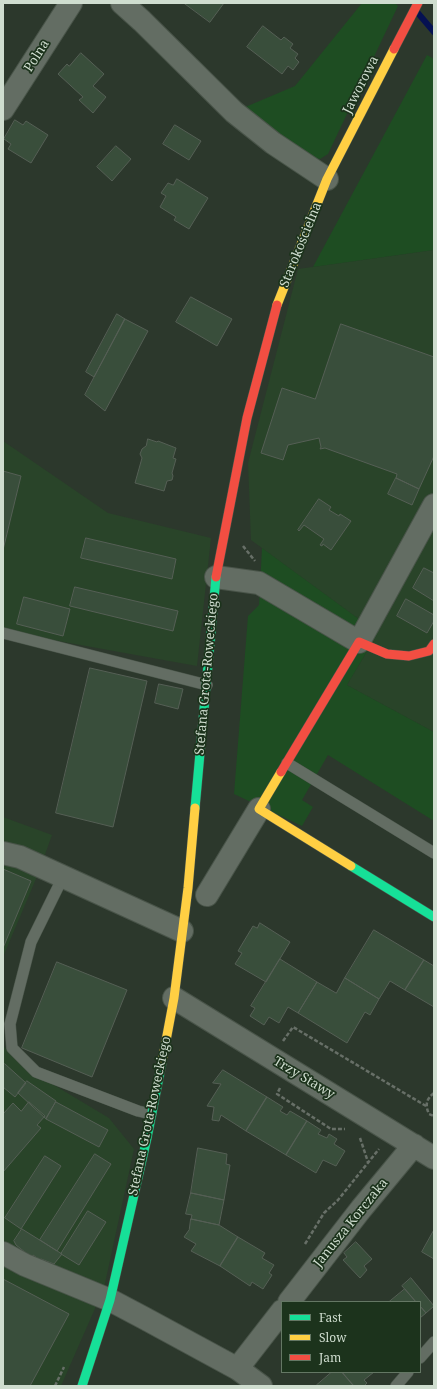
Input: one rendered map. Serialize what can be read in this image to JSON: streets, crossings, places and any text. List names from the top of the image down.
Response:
{
  "streets": {
    "street": [
      "Polna",
      "Jaworowa",
      "Starokościelna",
      "Stefana Grota-Roweckiego",
      "Trzy Stawy",
      "Janusza Korczaka"
    ]
  },
  "crossings": [
    ["Jaworowa", "Starokościelna"],
    ["Starokościelna", "Stefana Grota-Roweckiego"],
    ["Stefana Grota-Roweckiego", "Trzy Stawy"],
    ["Trzy Stawy", "Janusza Korczaka"]
  ],
  "legend": ["Fast", "Slow", "Jam"]
}
